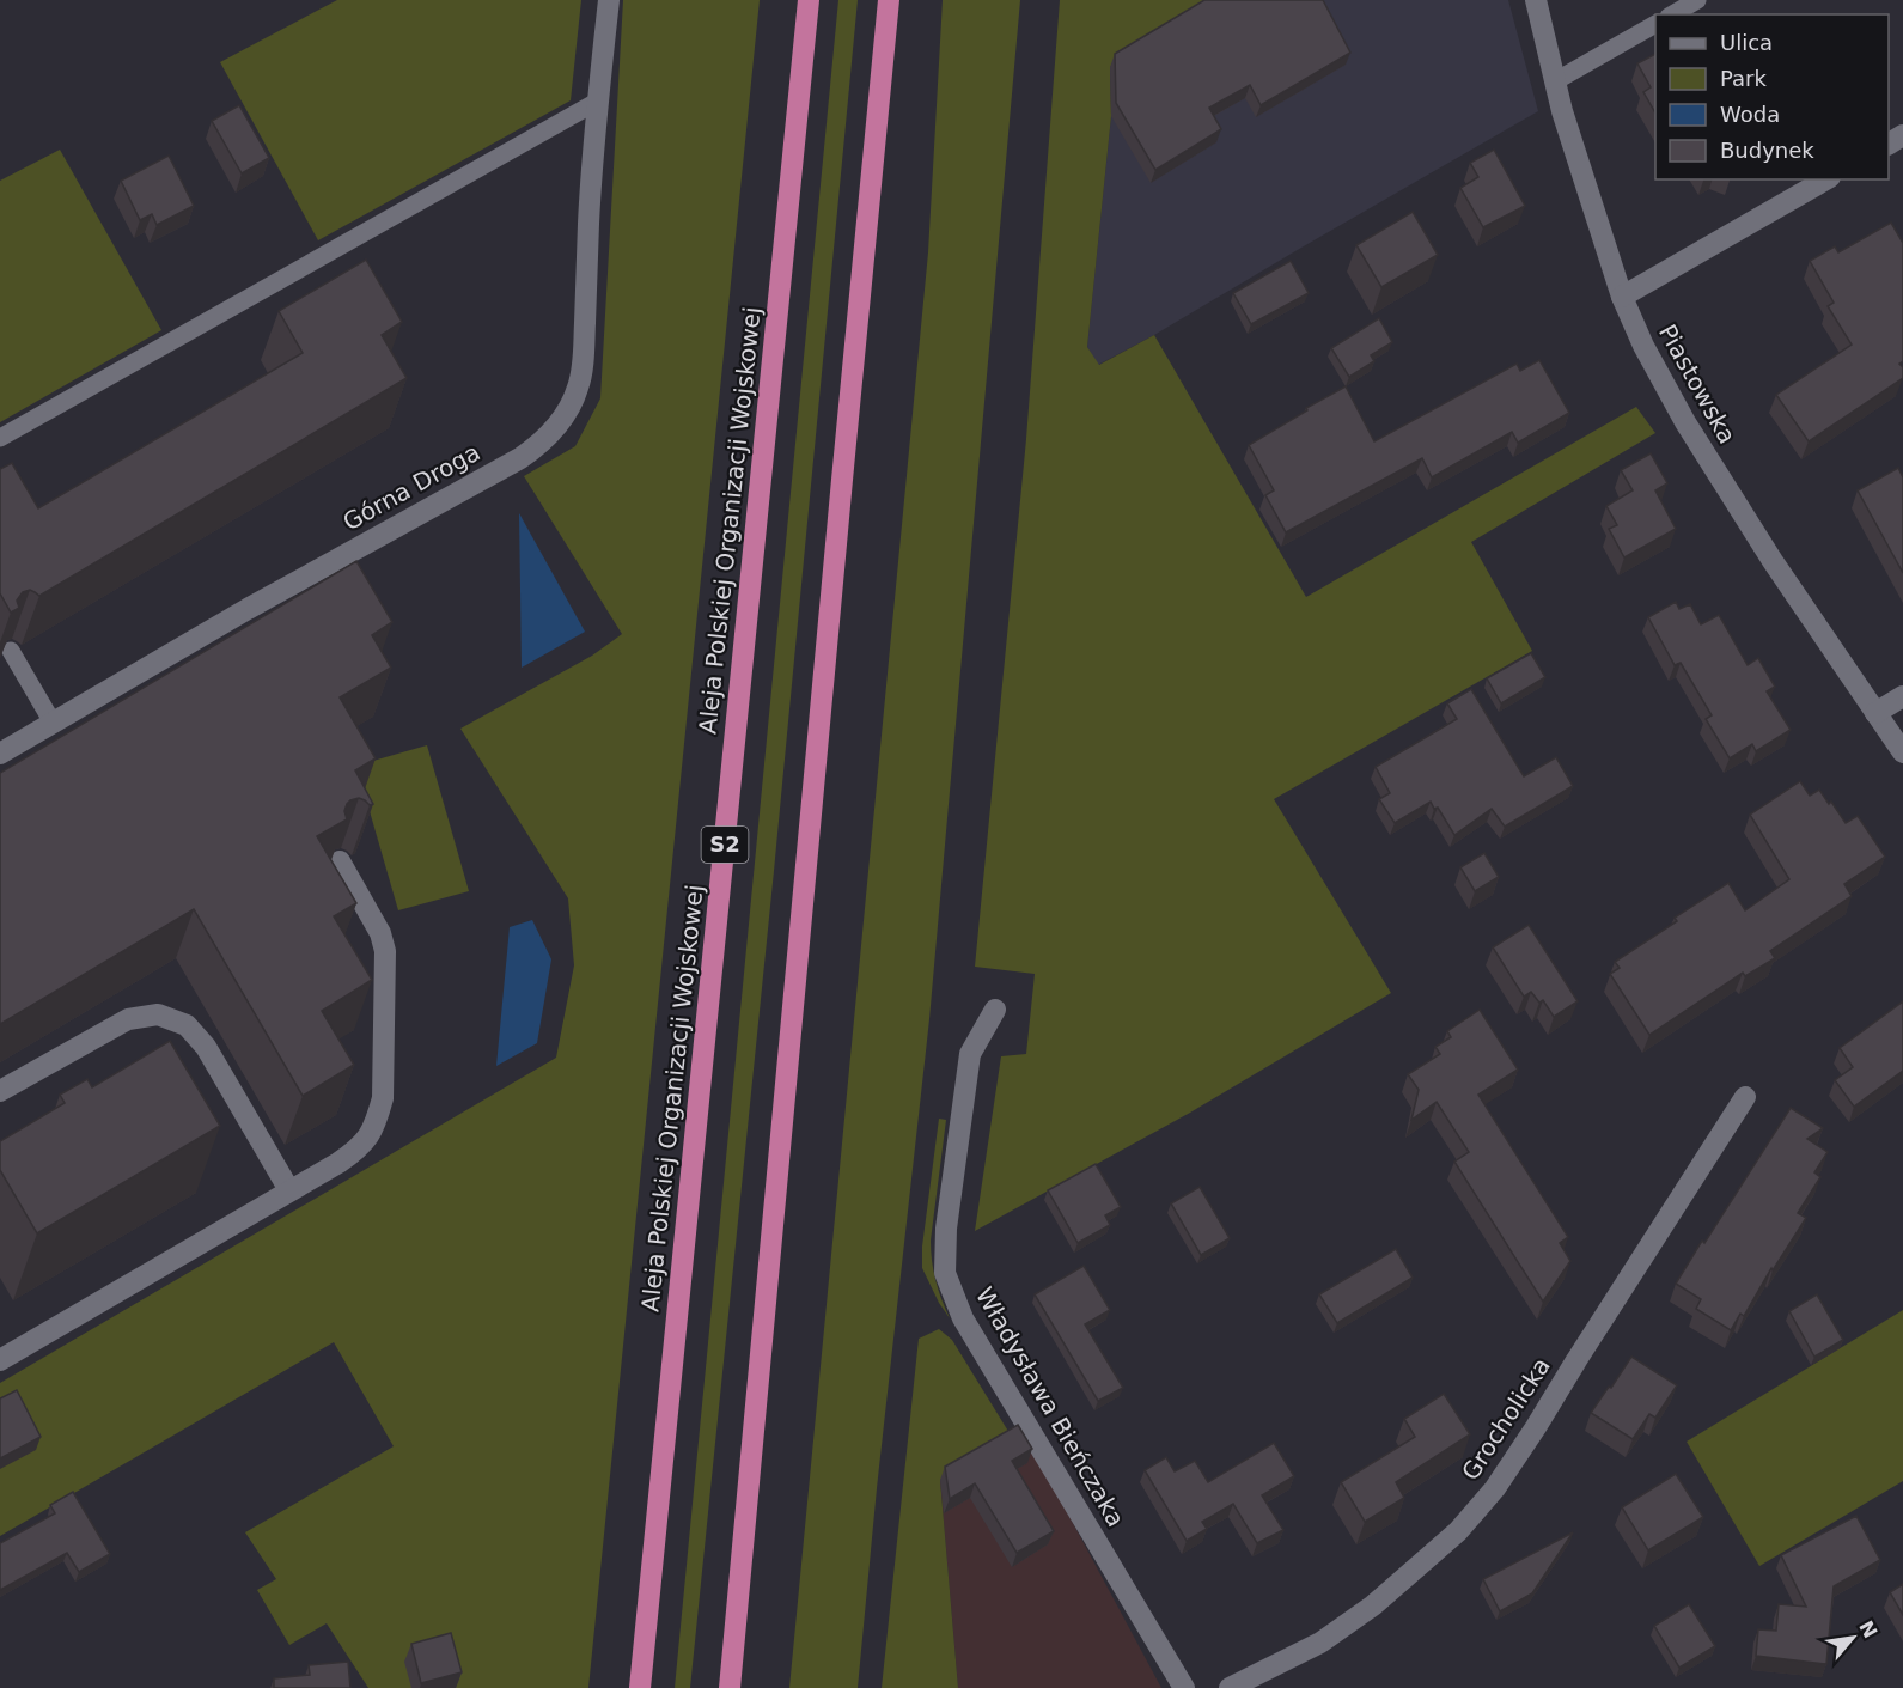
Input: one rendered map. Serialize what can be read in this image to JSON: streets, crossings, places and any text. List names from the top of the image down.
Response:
{
  "streets": {
    "highway": ["Aleja Polskiej Organizacji Wojskowej", "S2"],
    "street": [
      "Piastowska",
      "Górna Droga",
      "Władysława Bieńczaka",
      "Grocholicka"
    ]
  },
  "legend": [
    "Ulica",
    "Park",
    "Woda",
    "Budynek"
  ],
  "north": "top right"
}
